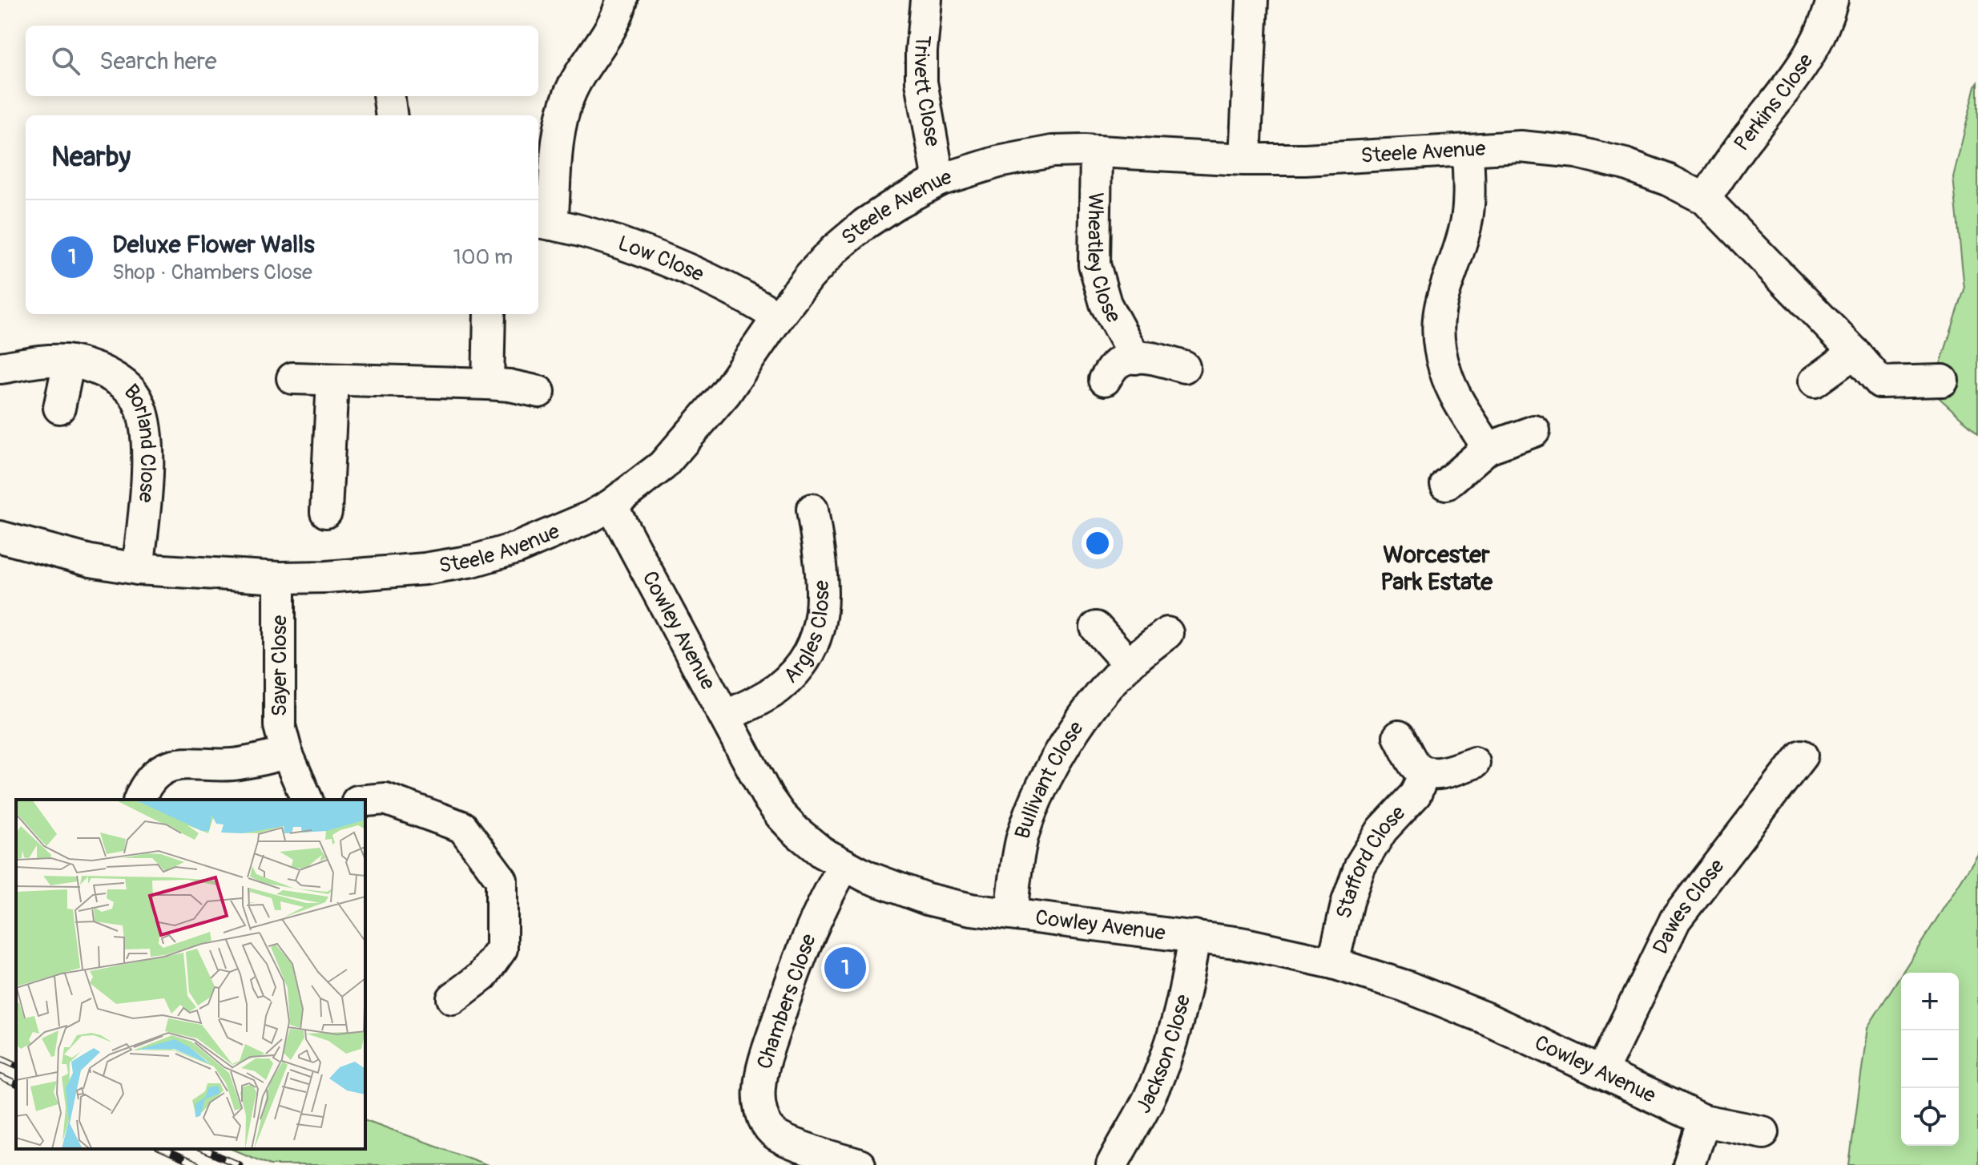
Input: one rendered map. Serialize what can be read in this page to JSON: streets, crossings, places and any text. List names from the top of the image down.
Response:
{
  "streets": {
    "street": [
      "Trivett Close",
      "Perkins Close",
      "Steele Avenue",
      "Wheatley Close",
      "Low Close",
      "Borland Close",
      "Argles Close",
      "Cowley Avenue",
      "Sayer Close",
      "Bullivant Close",
      "Stafford Close",
      "Dawes Close",
      "Chambers Close",
      "Jackson Close"
    ]
  },
  "crossings": [
    ["Trivett Close", "Steele Avenue"],
    ["Perkins Close", "Steele Avenue"],
    ["Steele Avenue", "Wheatley Close"],
    ["Steele Avenue", "Low Close"],
    ["Steele Avenue", "Borland Close"],
    ["Steele Avenue", "Cowley Avenue"],
    ["Steele Avenue", "Sayer Close"],
    ["Argles Close", "Cowley Avenue"],
    ["Cowley Avenue", "Bullivant Close"],
    ["Cowley Avenue", "Stafford Close"],
    ["Cowley Avenue", "Dawes Close"],
    ["Cowley Avenue", "Chambers Close"],
    ["Cowley Avenue", "Jackson Close"]
  ],
  "districts": ["Worcester Park Estate"],
  "page": {
    "search": "Search here",
    "heading": "Nearby",
    "list": [
      {
        "mark": "1",
        "name": "Deluxe Flower Walls",
        "note": "Shop · Chambers Close",
        "value": "100 m"
      }
    ],
    "pins": "1",
    "map_buttons": ["+", "−"]
  }
}
